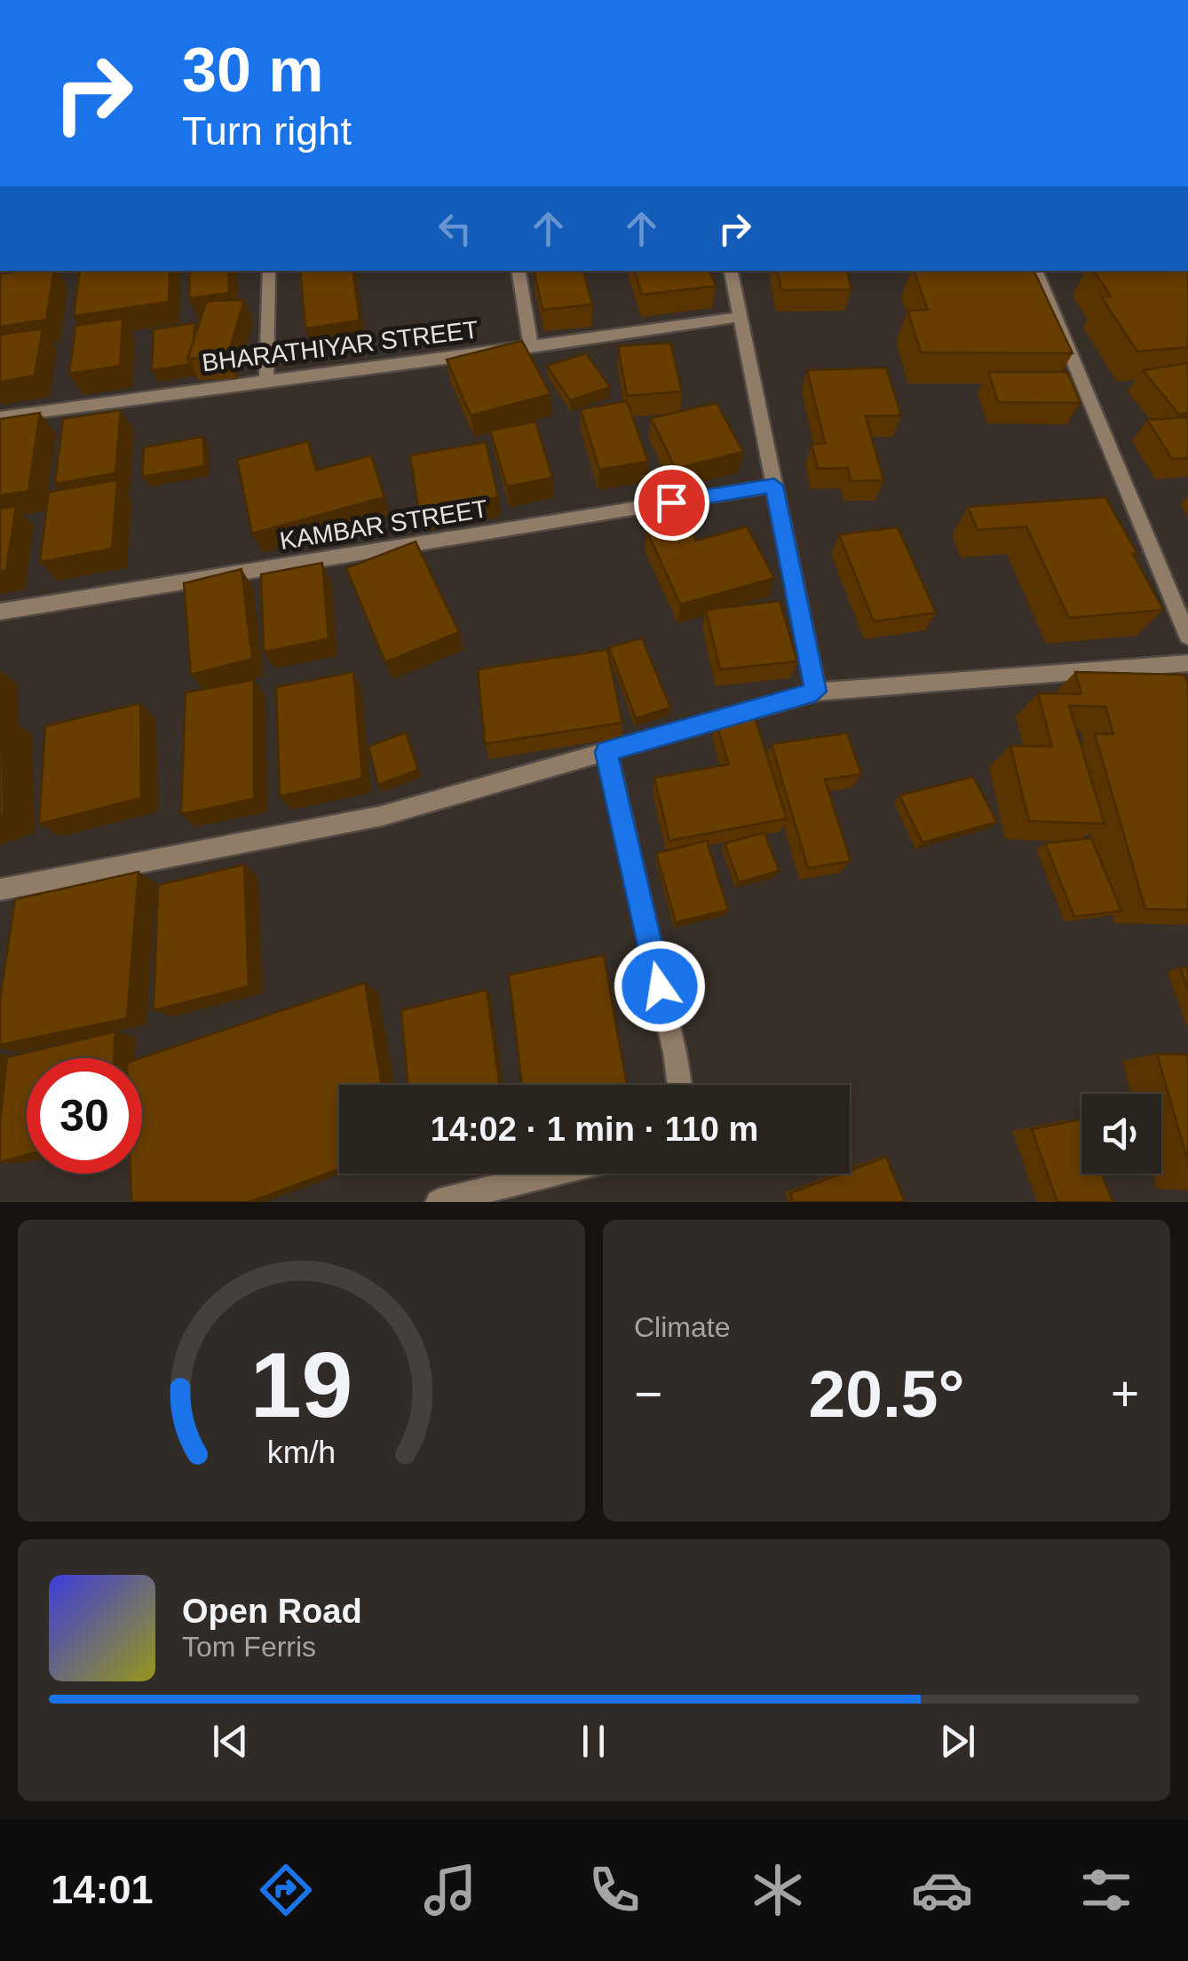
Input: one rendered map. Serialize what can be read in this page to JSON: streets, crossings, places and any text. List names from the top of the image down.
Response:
{
  "streets": {
    "street": ["BHARATHIYAR STREET", "KAMBAR STREET"]
  },
  "page": {
    "turn": ["30 m", "Turn right"],
    "limit": "30",
    "trip": "14:02 · 1 min · 110 m",
    "tile": "Climate",
    "heat": ["−", "20.5°", "+"],
    "song": ["Open Road", "Tom Ferris"],
    "tabs": "14:01",
    "gauge": ["19", "km/h"]
  }
}
